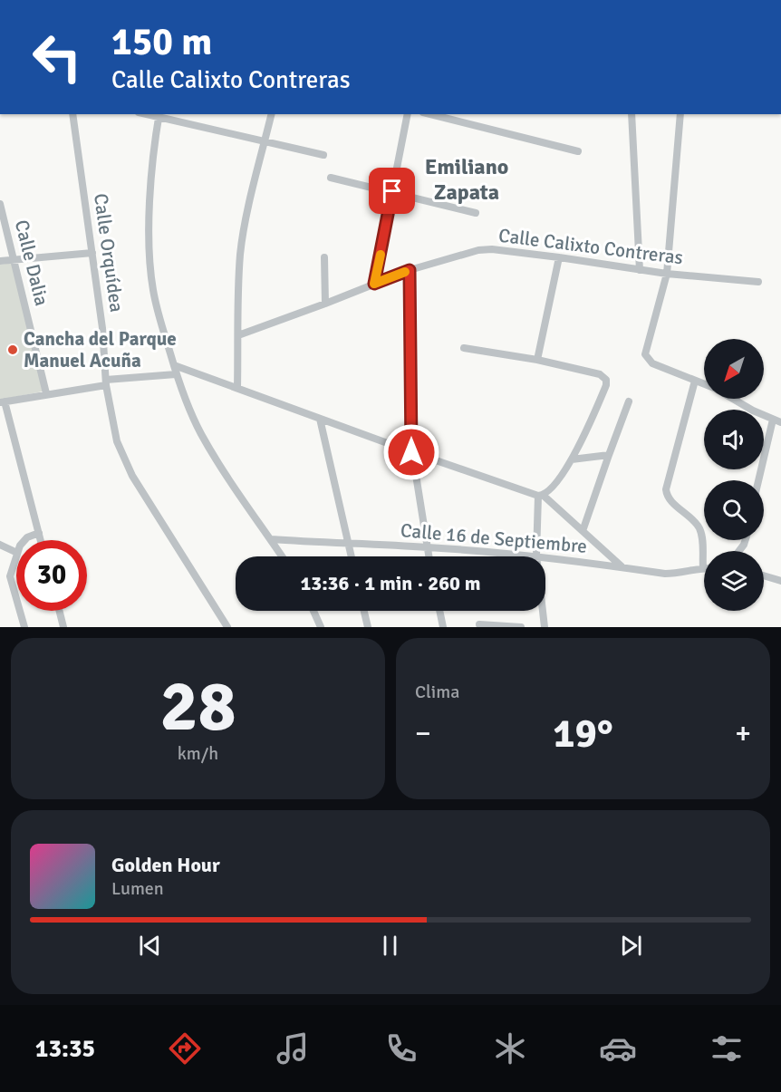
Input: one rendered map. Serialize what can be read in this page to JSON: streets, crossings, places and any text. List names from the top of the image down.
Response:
{
  "streets": {
    "street": [
      "Calle Calixto Contreras",
      "Calle Orquídea",
      "Calle Dalia",
      "Calle 16 de Septiembre"
    ]
  },
  "districts": ["Emiliano Zapata"],
  "places": ["Cancha del Parque Manuel Acuña"],
  "north": "bottom left",
  "page": {
    "turn": ["150 m", "Calle Calixto Contreras"],
    "limit": "30",
    "trip": "13:36 · 1 min · 260 m",
    "tile": [
      ["28", "km/h"],
      "Clima"
    ],
    "heat": ["−", "19°", "+"],
    "song": ["Golden Hour", "Lumen"],
    "tabs": "13:35"
  }
}
